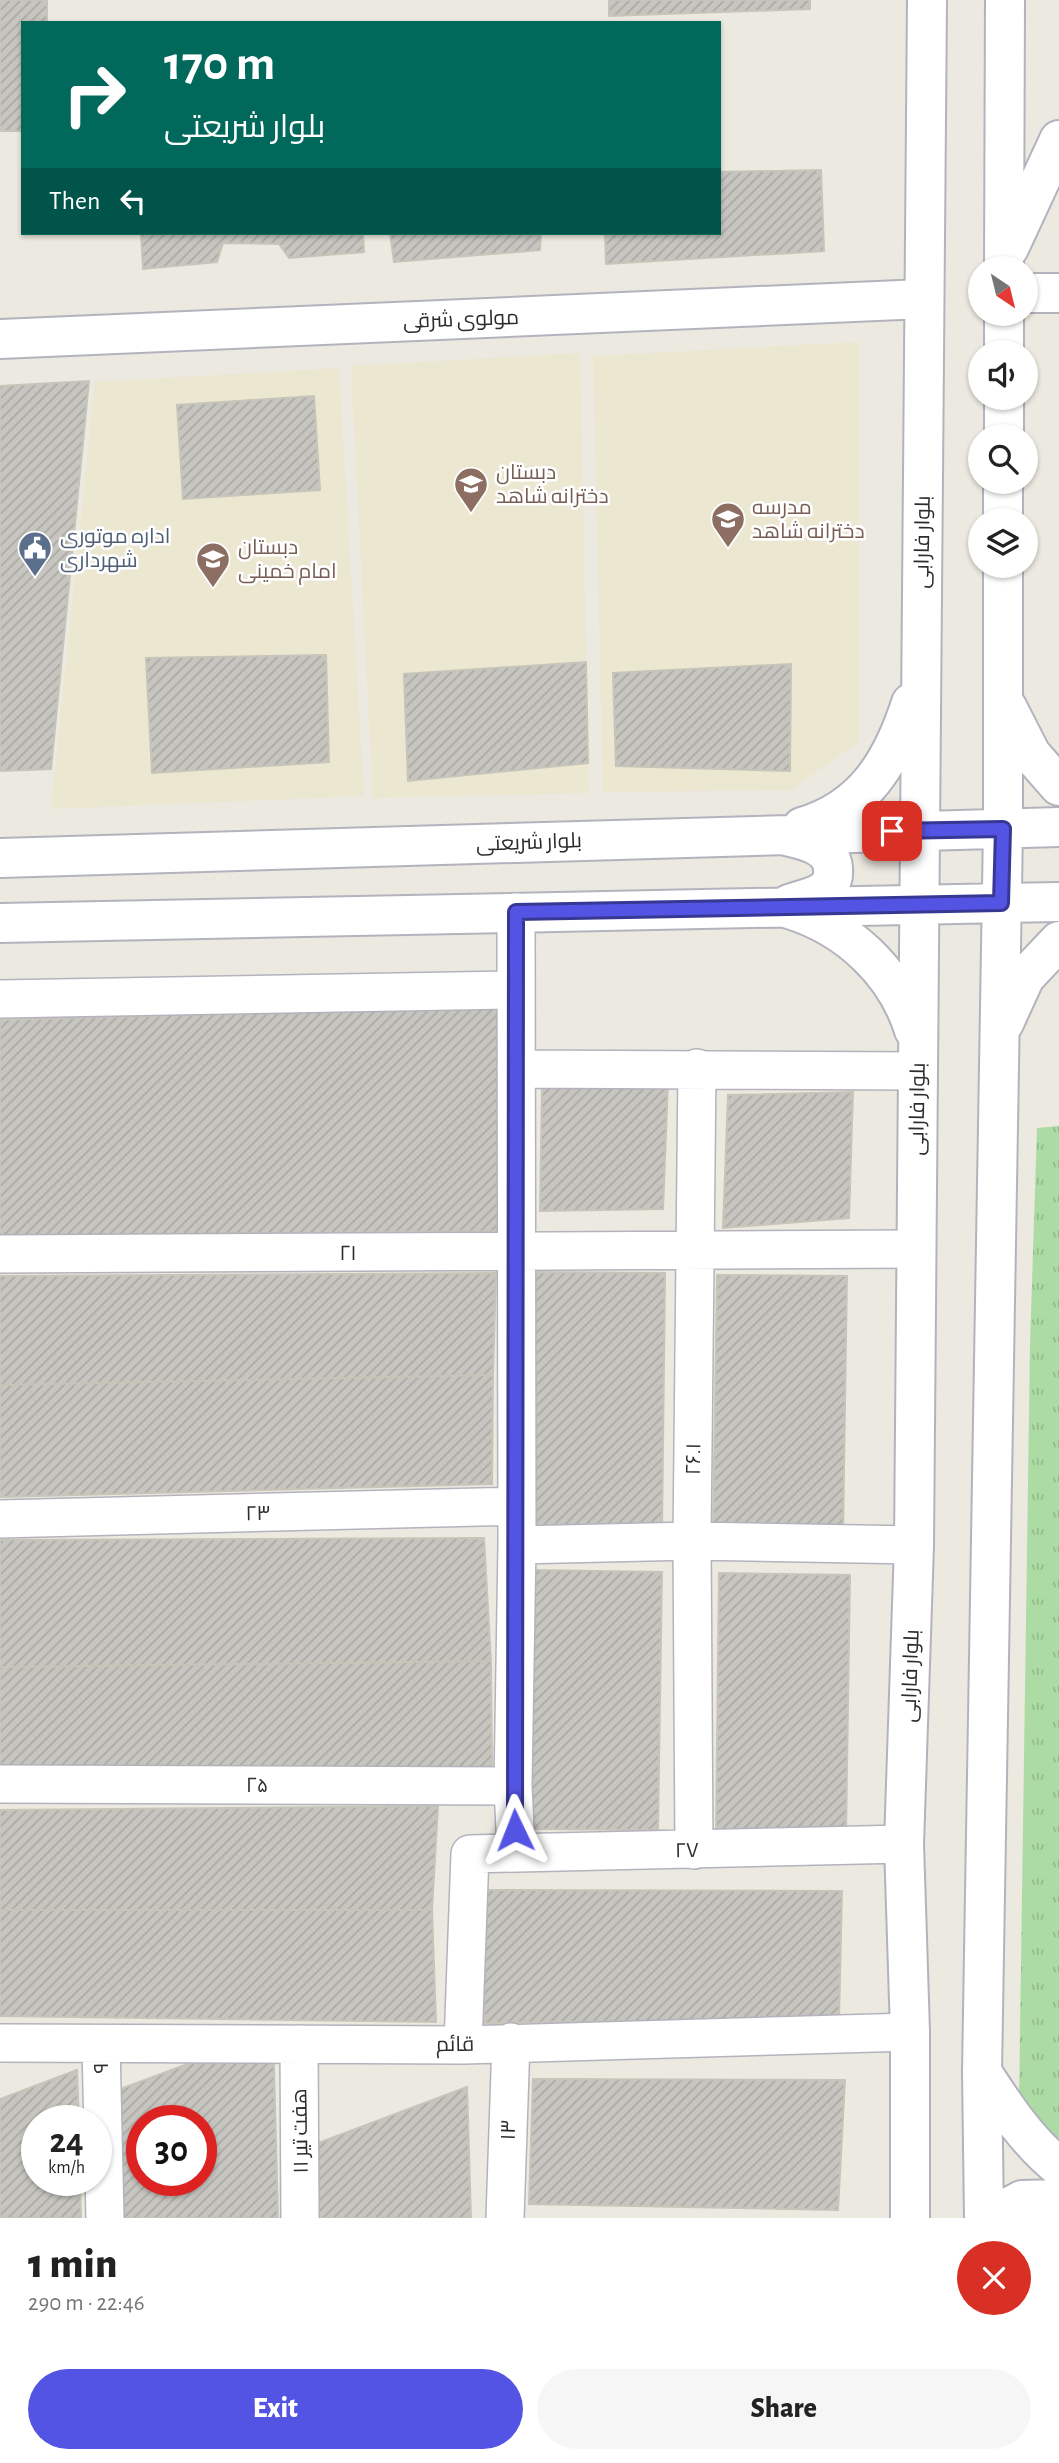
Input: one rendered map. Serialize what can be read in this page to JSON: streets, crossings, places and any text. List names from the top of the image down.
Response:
{
  "streets": {
    "main road": ["مولوی شرقی", "بلوار فارابی", "بلوار شریعتی"],
    "street": [
      "۲۱",
      "۲۶.۱",
      "۲۳",
      "۲۵",
      "۲۷",
      "قائم",
      "۹",
      "۱۳",
      "هفت تیر ۱۱"
    ]
  },
  "crossings": [
    ["مولوی شرقی", "بلوار فارابی"],
    ["بلوار فارابی", "بلوار شریعتی"],
    ["بلوار فارابی", "۲۱"],
    ["بلوار فارابی", "۲۷"],
    ["بلوار فارابی", "قائم"],
    ["۲۱", "۲۶.۱"],
    ["۲۶.۱", "۲۷"],
    ["۲۷", "قائم"],
    ["قائم", "۹"],
    ["قائم", "۱۳"],
    ["قائم", "هفت تیر ۱۱"]
  ],
  "places": {
    "school or university": ["دبستان دخترانه شاهد", "مدرسه دخترانه شاهد", "دبستان امام خمینی"],
    "public building": ["اداره موتوری شهرداری"]
  },
  "north": "bottom right",
  "page": {
    "turn": ["170 m", "بلوار شریعتی"],
    "then": "Then",
    "speed": "24 km/h",
    "limit": "30",
    "heading": ["1 min", "290 m · 22:46"],
    "buttons": ["Exit", "Share"]
  }
}
